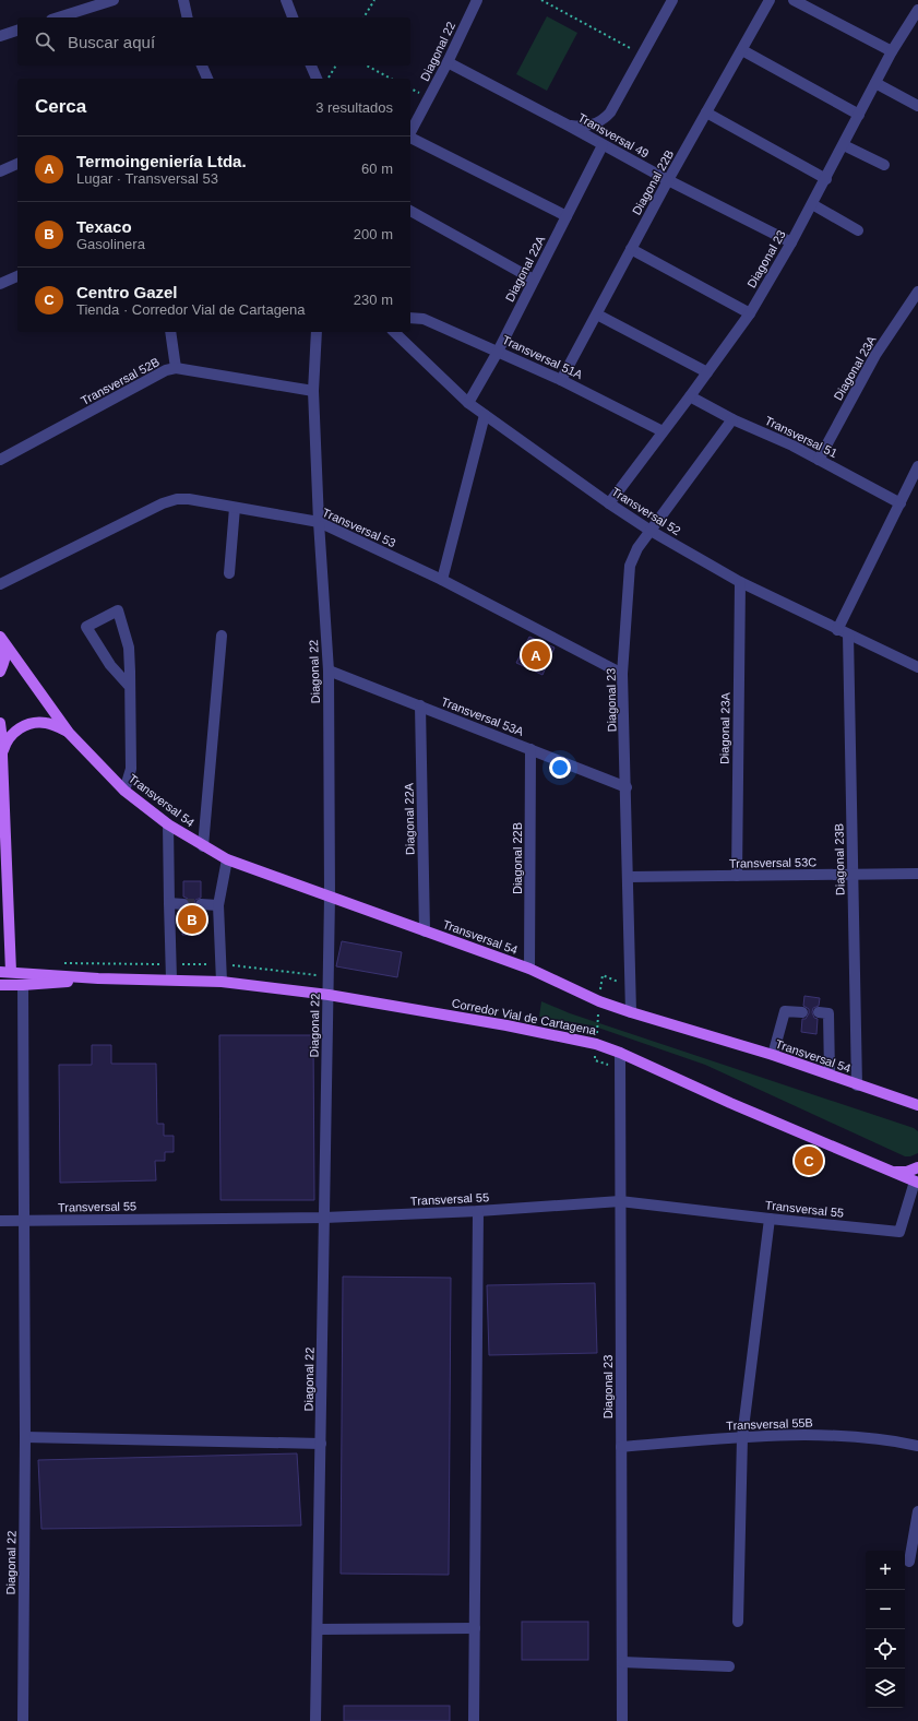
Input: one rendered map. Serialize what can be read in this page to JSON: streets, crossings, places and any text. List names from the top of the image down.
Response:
{
  "streets": {
    "main road": ["Transversal 54", "Corredor Vial de Cartagena"],
    "street": [
      "Diagonal 22",
      "Transversal 49",
      "Diagonal 22B",
      "Diagonal 23",
      "Diagonal 22A",
      "Transversal 51A",
      "Diagonal 23A",
      "Transversal 52B",
      "Transversal 51",
      "Transversal 52",
      "Transversal 53",
      "Transversal 53A",
      "Diagonal 23B",
      "Transversal 53C",
      "Transversal 55",
      "Transversal 55B"
    ]
  },
  "crossings": [
    ["Diagonal 22", "Transversal 49"],
    ["Diagonal 22", "Transversal 52B"],
    ["Diagonal 22", "Transversal 53"],
    ["Diagonal 22", "Transversal 53A"],
    ["Diagonal 22", "Transversal 54"],
    ["Diagonal 22", "Corredor Vial de Cartagena"],
    ["Diagonal 22", "Transversal 55"],
    ["Transversal 49", "Diagonal 22B"],
    ["Transversal 49", "Diagonal 23"],
    ["Transversal 49", "Diagonal 22A"],
    ["Diagonal 22B", "Transversal 51A"],
    ["Diagonal 22B", "Transversal 53A"],
    ["Diagonal 22B", "Transversal 54"],
    ["Diagonal 23", "Transversal 51A"],
    ["Diagonal 23", "Transversal 51"],
    ["Diagonal 23", "Transversal 52"],
    ["Diagonal 23", "Transversal 53"],
    ["Diagonal 23", "Transversal 53A"],
    ["Diagonal 23", "Transversal 54"],
    ["Diagonal 23", "Transversal 53C"],
    ["Diagonal 23", "Corredor Vial de Cartagena"],
    ["Diagonal 23", "Transversal 55"],
    ["Diagonal 23", "Transversal 55B"],
    ["Diagonal 22A", "Transversal 51A"],
    ["Diagonal 22A", "Transversal 52"],
    ["Diagonal 22A", "Transversal 53A"],
    ["Diagonal 22A", "Transversal 54"],
    ["Diagonal 23A", "Transversal 51"],
    ["Diagonal 23A", "Transversal 52"],
    ["Diagonal 23A", "Transversal 53C"],
    ["Transversal 51", "Diagonal 23B"],
    ["Transversal 52", "Diagonal 23B"],
    ["Transversal 54", "Diagonal 23B"],
    ["Diagonal 23B", "Transversal 53C"],
    ["Corredor Vial de Cartagena", "Transversal 55"]
  ],
  "page": {
    "search": "Buscar aquí",
    "heading": ["Cerca", "3 resultados"],
    "list": [
      {
        "mark": "A",
        "name": "Termoingeniería Ltda.",
        "note": "Lugar · Transversal 53",
        "value": "60 m"
      },
      {
        "mark": "B",
        "name": "Texaco",
        "note": "Gasolinera",
        "value": "200 m"
      },
      {
        "mark": "C",
        "name": "Centro Gazel",
        "note": "Tienda · Corredor Vial de Cartagena",
        "value": "230 m"
      }
    ],
    "pins": ["A", "B", "C"],
    "map_buttons": ["+", "−"]
  }
}
